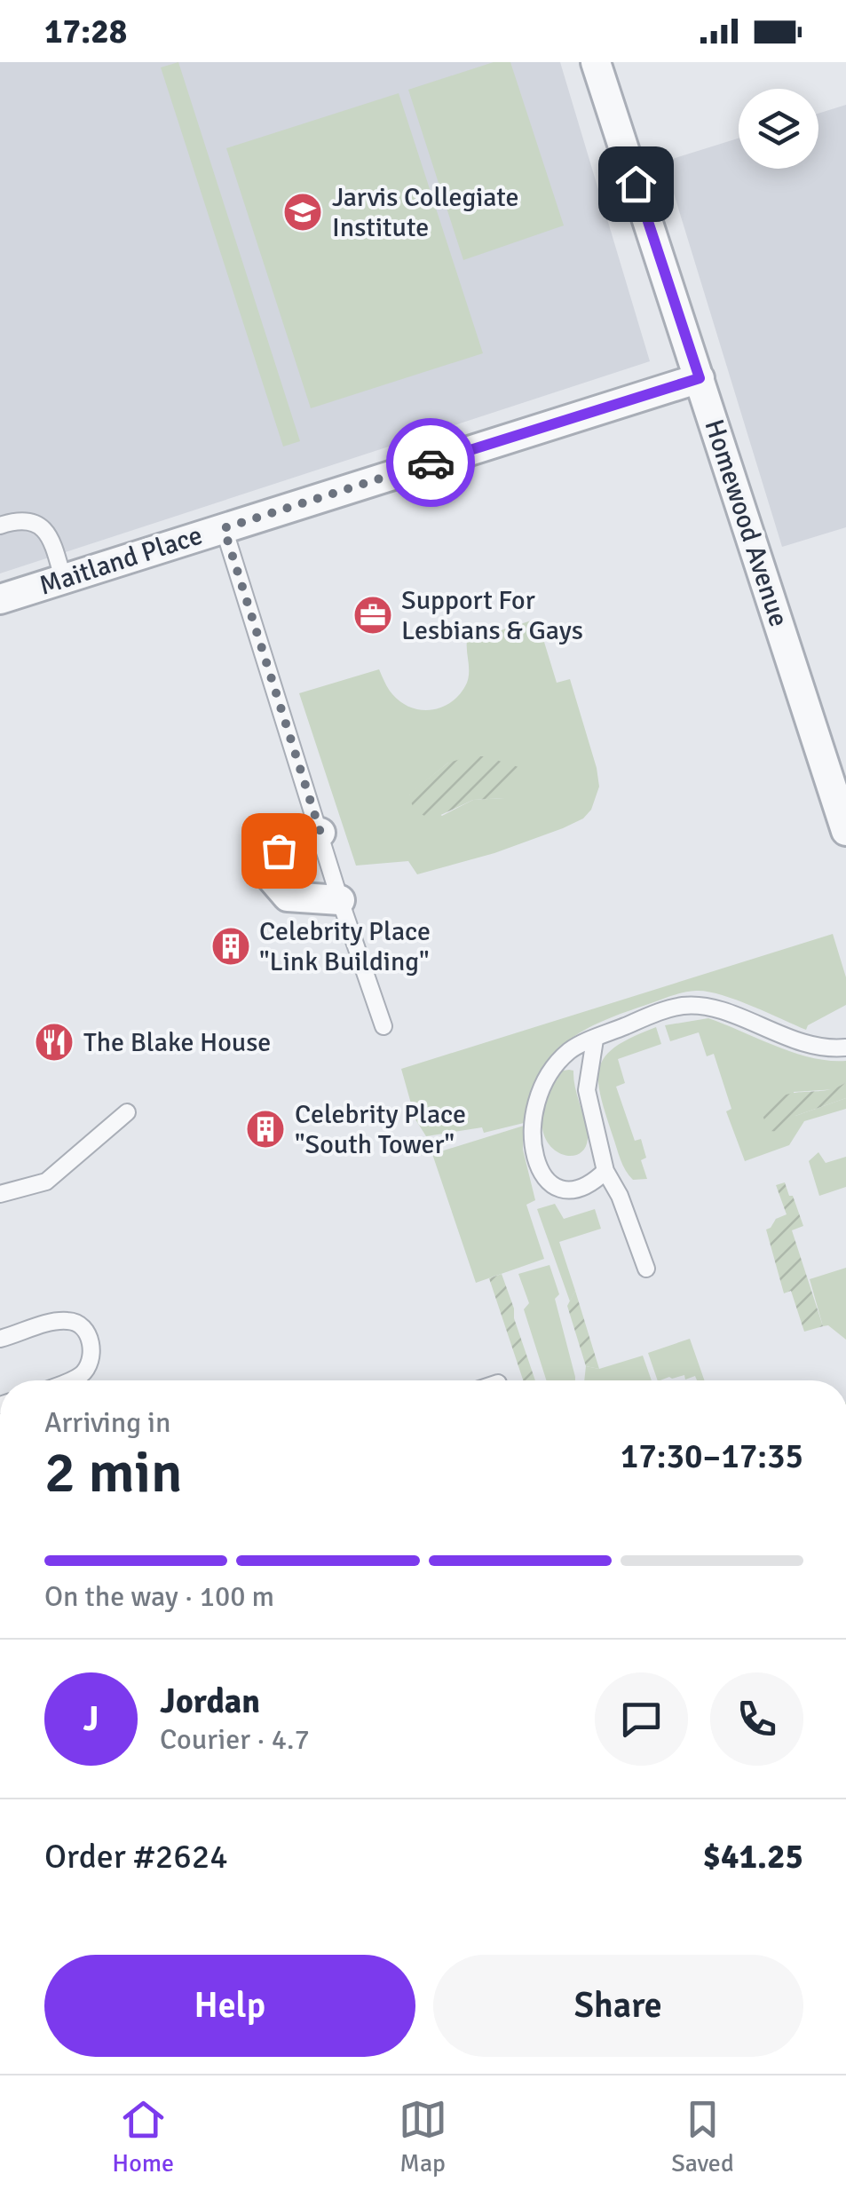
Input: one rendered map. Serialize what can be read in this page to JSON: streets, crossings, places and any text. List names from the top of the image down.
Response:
{
  "streets": {
    "street": ["Homewood Avenue", "Maitland Place"]
  },
  "crossings": [
    ["Homewood Avenue", "Maitland Place"]
  ],
  "places": {
    "school or university": ["Jarvis Collegiate Institute"],
    "office": ["Support For Lesbians & Gays"],
    "building": ["Celebrity Place \"Link Building\"", "Celebrity Place \"South Tower\""],
    "restaurant": ["The Blake House"]
  },
  "page": {
    "status": "17:28",
    "heading": ["2 min", "Arriving in", "17:30–17:35"],
    "panel": [
      "Jordan",
      "Courier · 4.7",
      "Order #2624",
      "$41.25"
    ],
    "bar": "On the way · 100 m",
    "round": "J",
    "buttons": ["Help", "Share"],
    "tabs": ["Home", "Map", "Saved"]
  }
}
